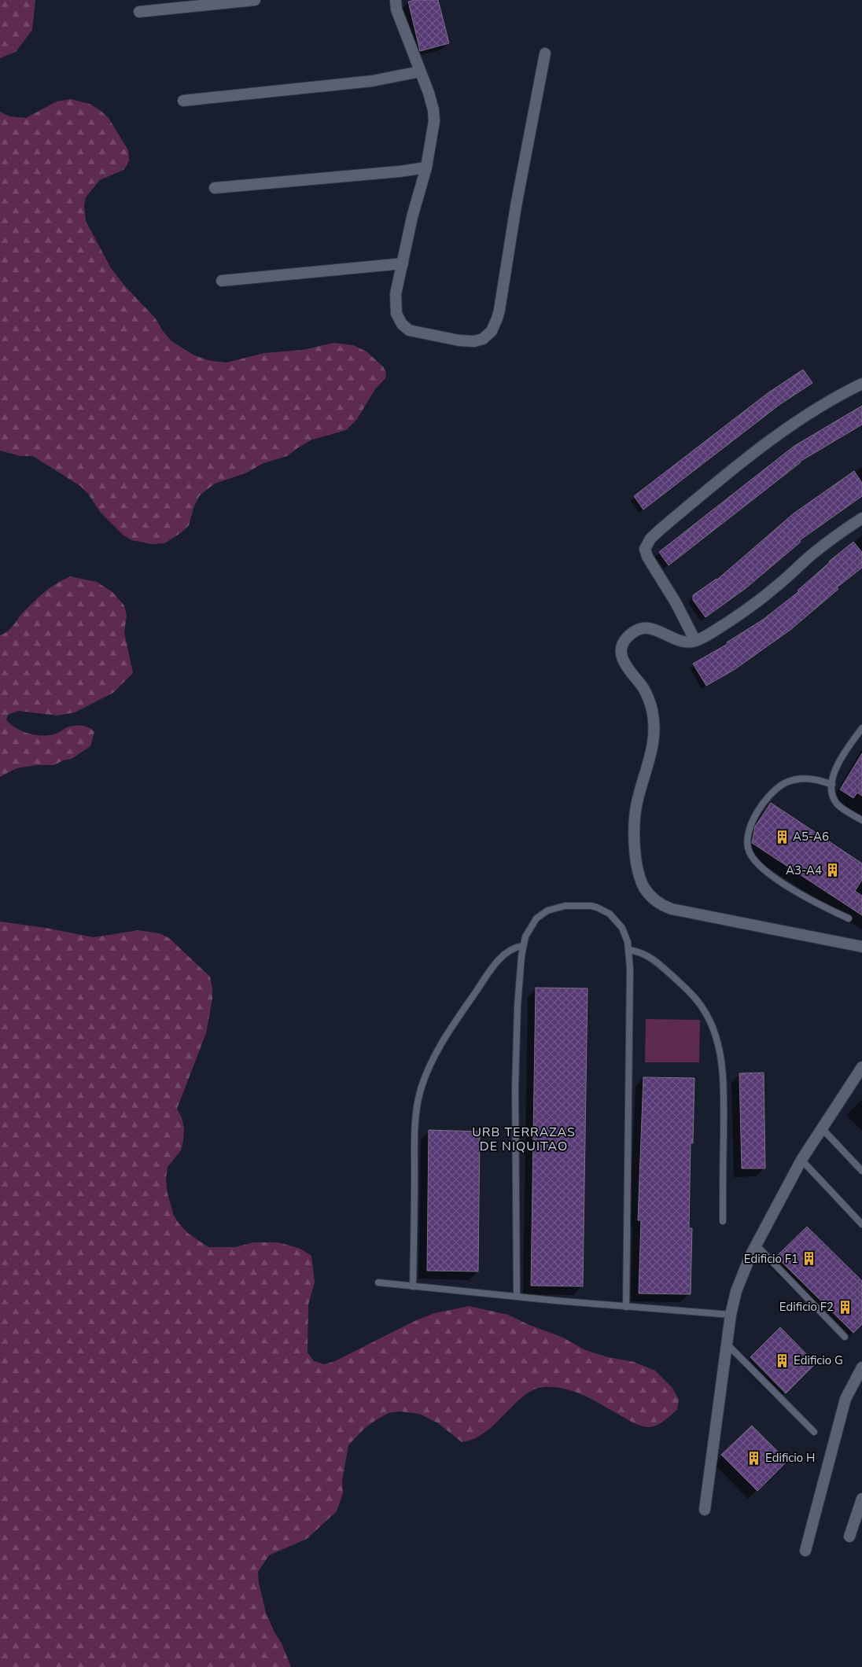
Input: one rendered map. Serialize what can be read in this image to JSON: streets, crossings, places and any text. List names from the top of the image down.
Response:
{
  "districts": ["URB TERRAZAS DE NIQUITAO"],
  "places": {
    "building": [
      "A5-A6",
      "A3-A4",
      "Edificio F1",
      "Edificio F2",
      "Edificio G",
      "Edificio H"
    ]
  }
}
